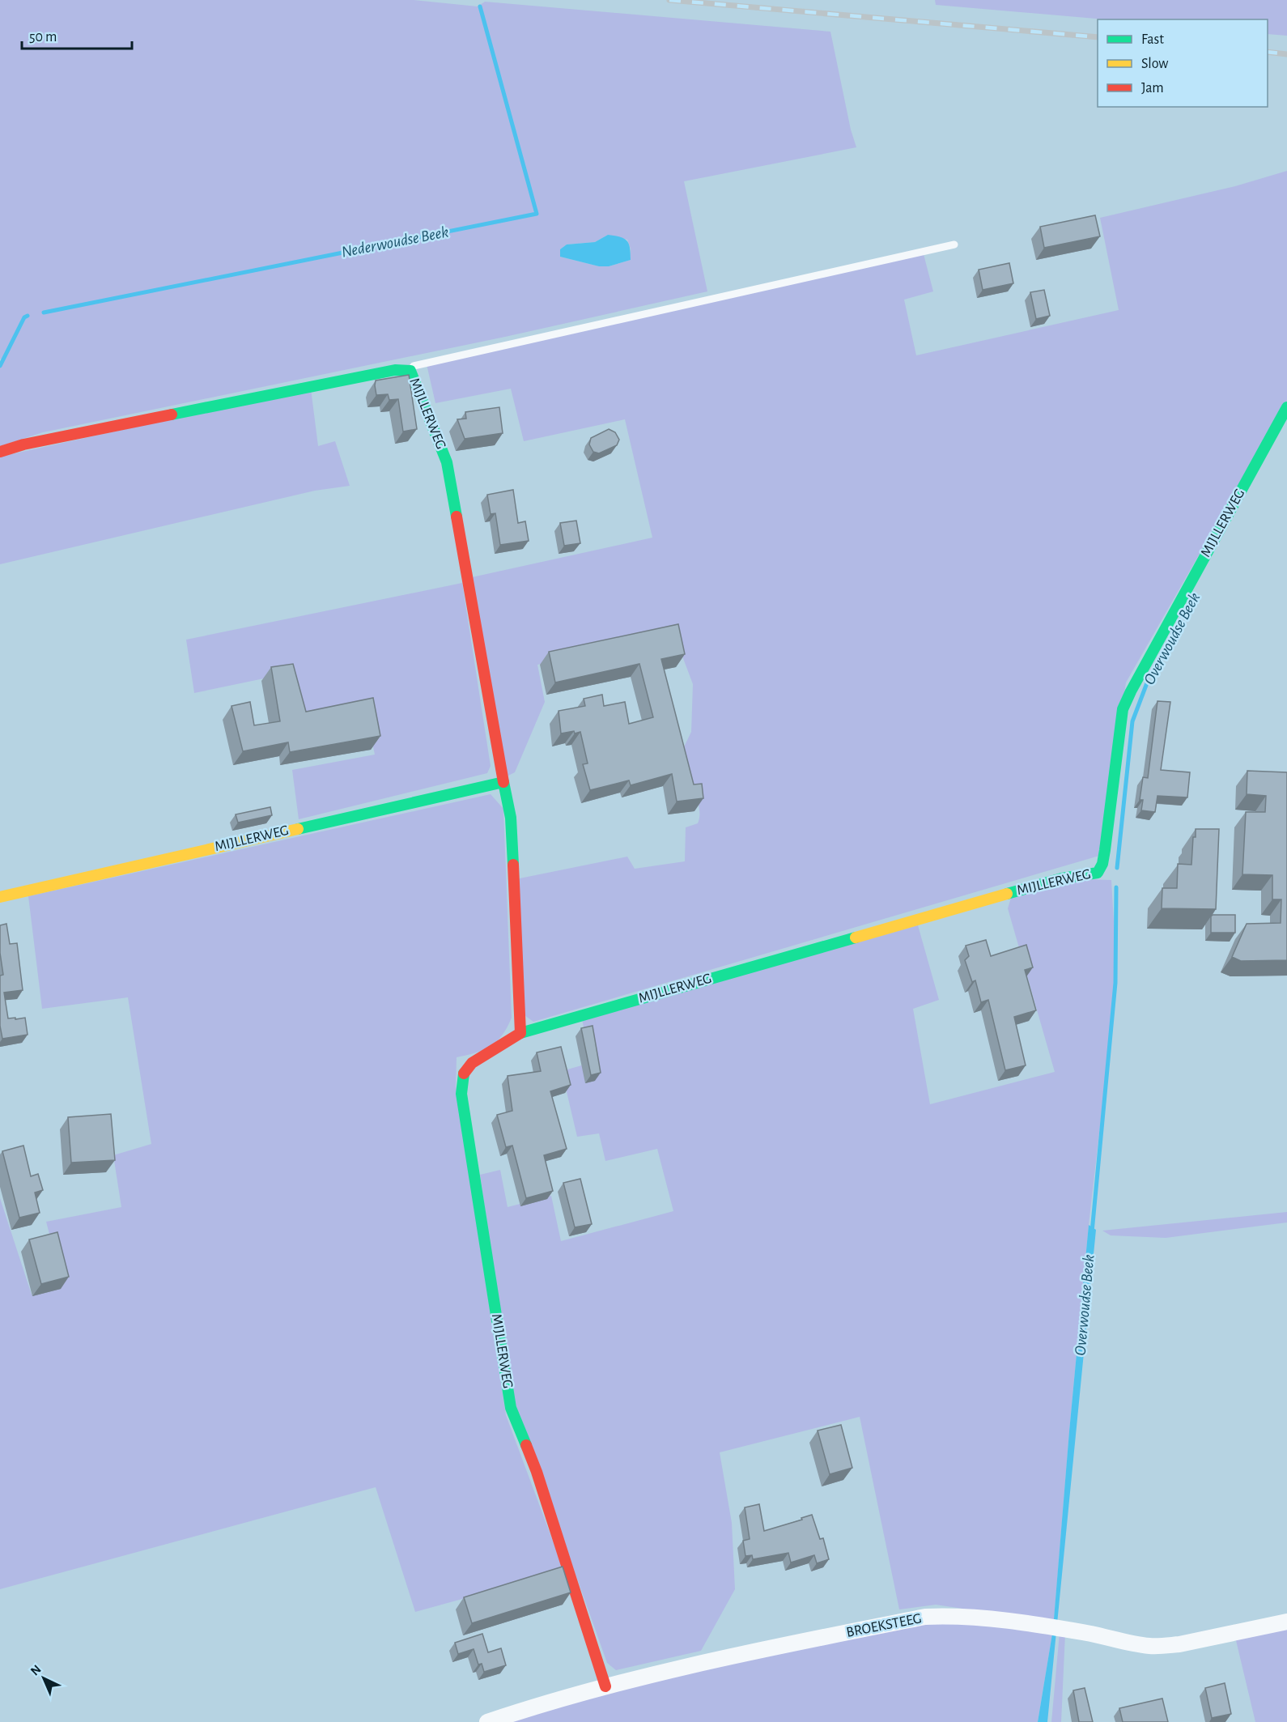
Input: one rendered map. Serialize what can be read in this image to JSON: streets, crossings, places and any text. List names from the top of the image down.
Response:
{
  "streets": {
    "street": ["MIJLLERWEG", "BROEKSTEEG"]
  },
  "crossings": [
    ["MIJLLERWEG", "BROEKSTEEG"]
  ],
  "water": ["Nederwoudse Beek", "Overwoudse Beek"],
  "legend": ["Fast", "Slow", "Jam"],
  "scale_bar": "50 m",
  "north": "top left"
}
